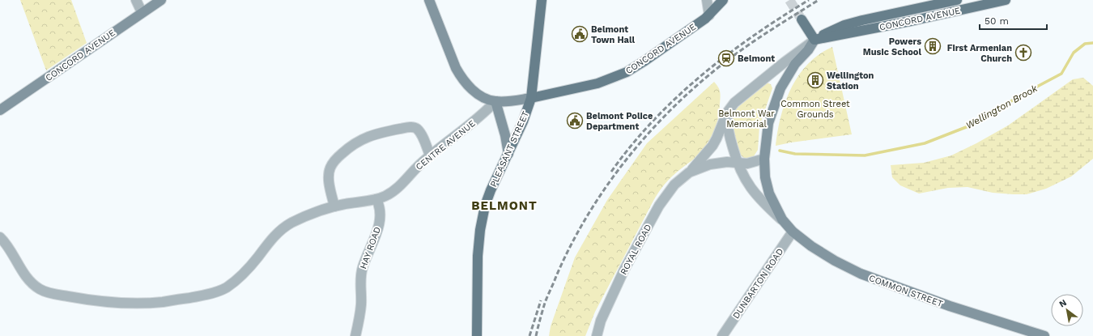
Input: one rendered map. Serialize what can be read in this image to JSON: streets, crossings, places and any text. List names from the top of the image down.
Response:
{
  "streets": {
    "main road": ["CONCORD AVENUE", "PLEASANT STREET", "COMMON STREET"],
    "street": [
      "CENTRE AVENUE",
      "HAY ROAD",
      "ROYAL ROAD",
      "DUNBARTON ROAD"
    ]
  },
  "crossings": [
    ["CONCORD AVENUE", "CENTRE AVENUE"],
    ["CONCORD AVENUE", "PLEASANT STREET"],
    ["CONCORD AVENUE", "COMMON STREET"],
    ["CENTRE AVENUE", "HAY ROAD"],
    ["ROYAL ROAD", "COMMON STREET"],
    ["DUNBARTON ROAD", "COMMON STREET"]
  ],
  "districts": ["BELMONT"],
  "water": ["Wellington Brook"],
  "parks": ["Common Street Grounds", "Belmont War Memorial"],
  "places": {
    "public building": ["Belmont Town Hall", "Belmont Police Department"],
    "building": ["Powers Music School", "Wellington Station"],
    "church": ["First Armenian Church"],
    "station": ["Belmont"]
  },
  "scale_bar": "50 m",
  "north": "top left"
}
